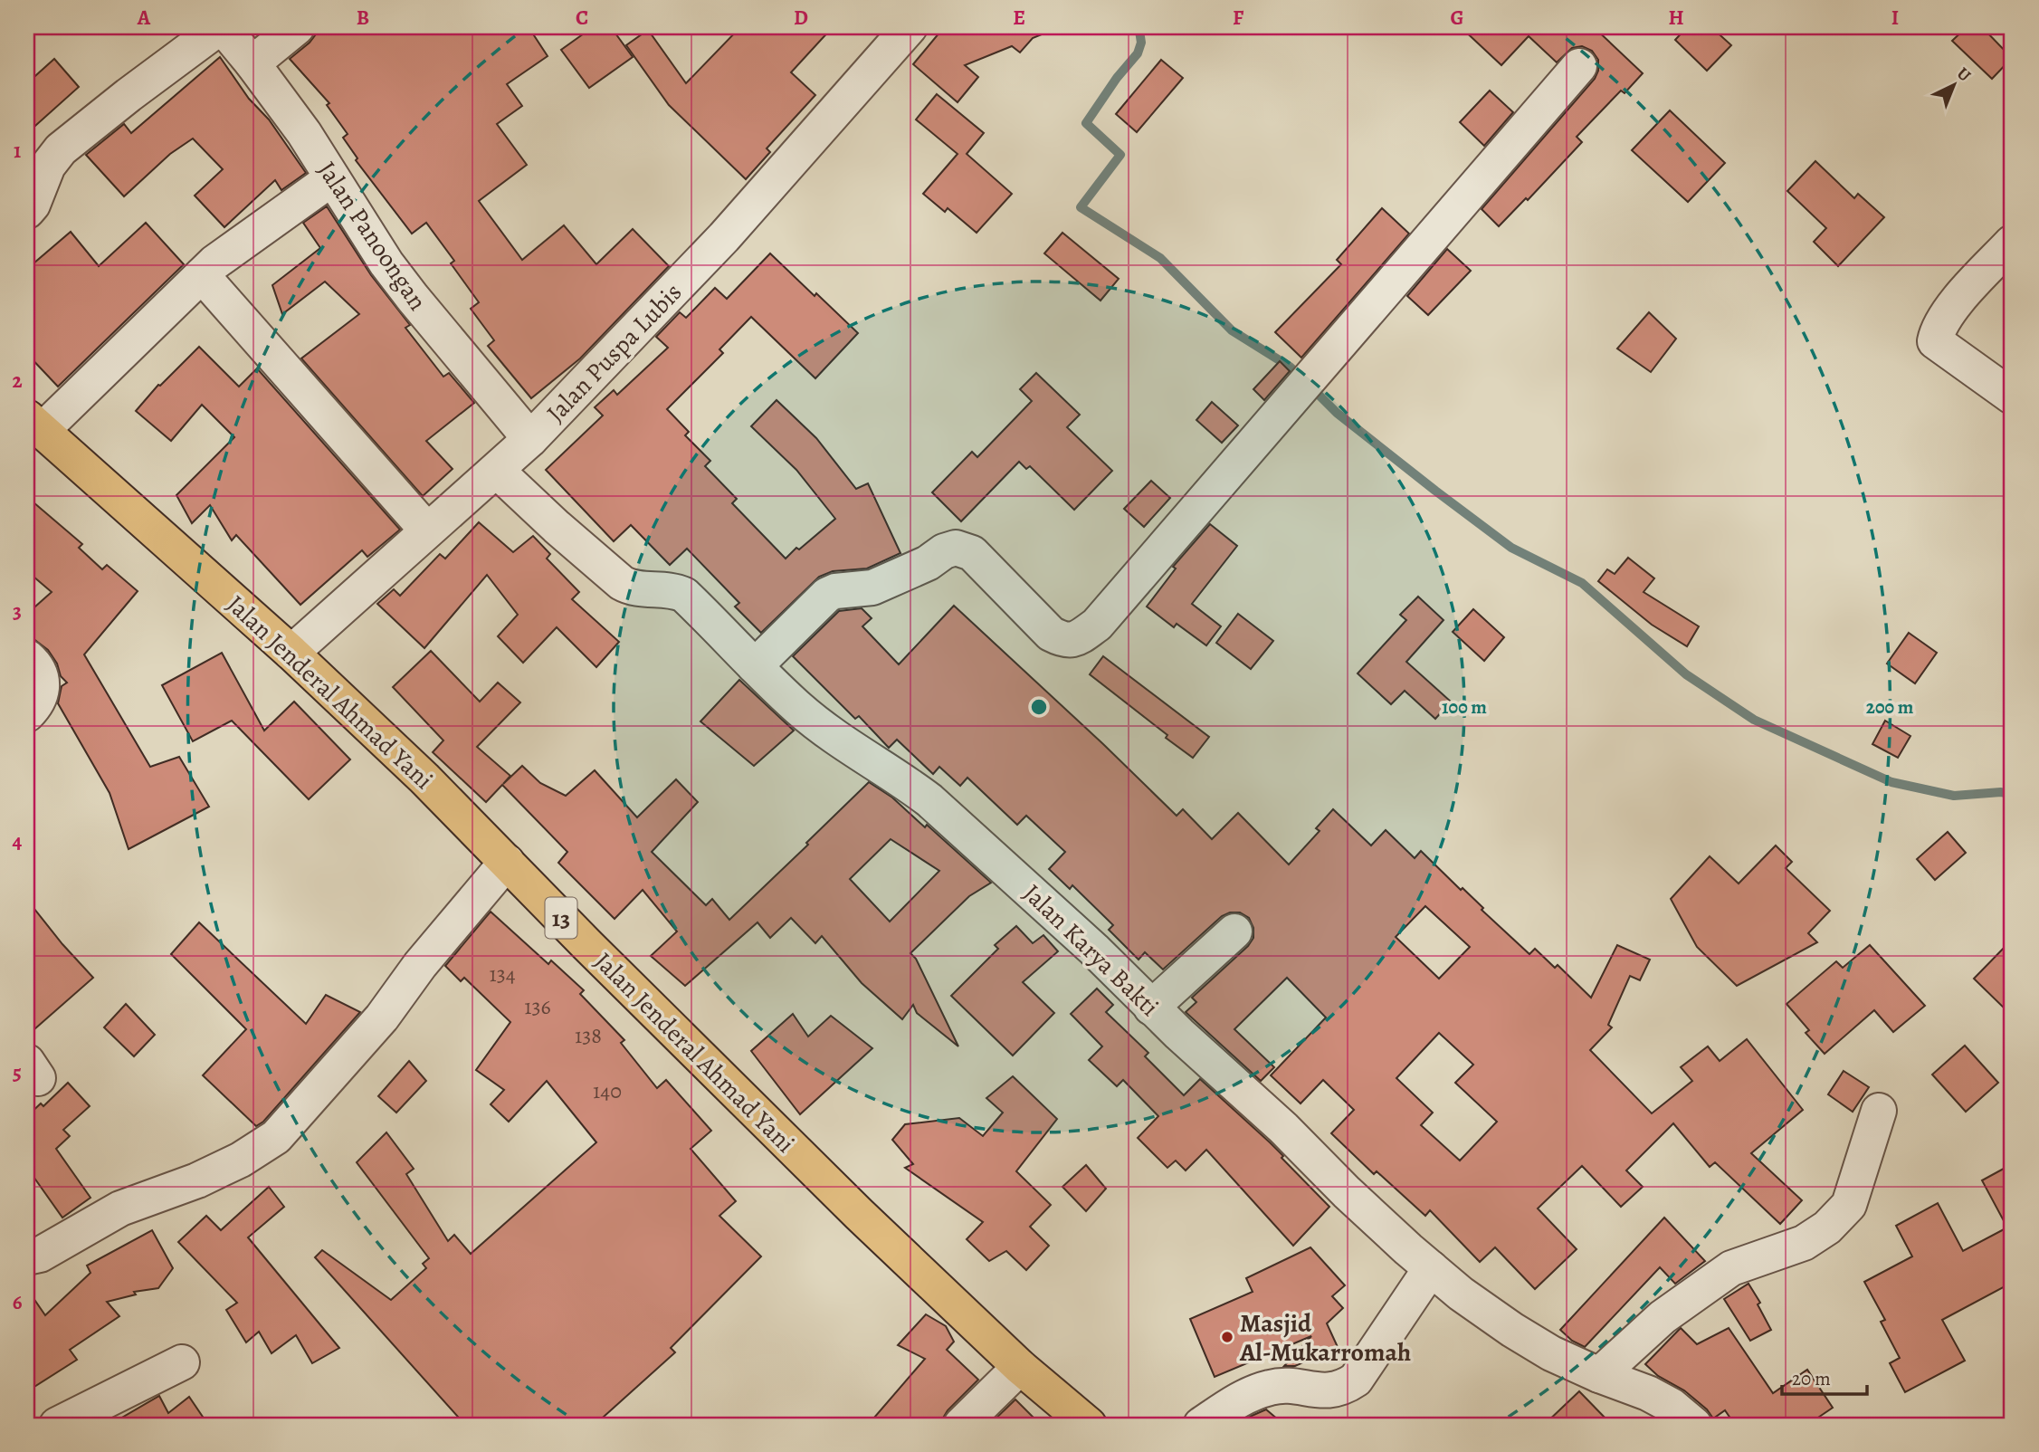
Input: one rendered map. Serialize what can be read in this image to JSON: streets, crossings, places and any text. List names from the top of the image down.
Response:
{
  "streets": {
    "highway": ["Jalan Jenderal Ahmad Yani", "13"],
    "street": ["Jalan Panoongan", "Jalan Puspa Lubis", "Jalan Karya Bakti"]
  },
  "crossings": [
    ["Jalan Panoongan", "Jalan Puspa Lubis"],
    ["Jalan Puspa Lubis", "Jalan Jenderal Ahmad Yani"],
    ["Jalan Puspa Lubis", "Jalan Karya Bakti"]
  ],
  "places": ["Masjid Al-Mukarromah"],
  "house_numbers": [
    "134",
    "136",
    "138",
    "140"
  ],
  "scale_bar": "20 m",
  "north": "top right",
  "grid": {
    "columns": [
      "A",
      "B",
      "C",
      "D",
      "E",
      "F",
      "G",
      "H",
      "I"
    ],
    "rows": [
      "1",
      "2",
      "3",
      "4",
      "5",
      "6"
    ]
  },
  "rings": ["100 m", "200 m"]
}
